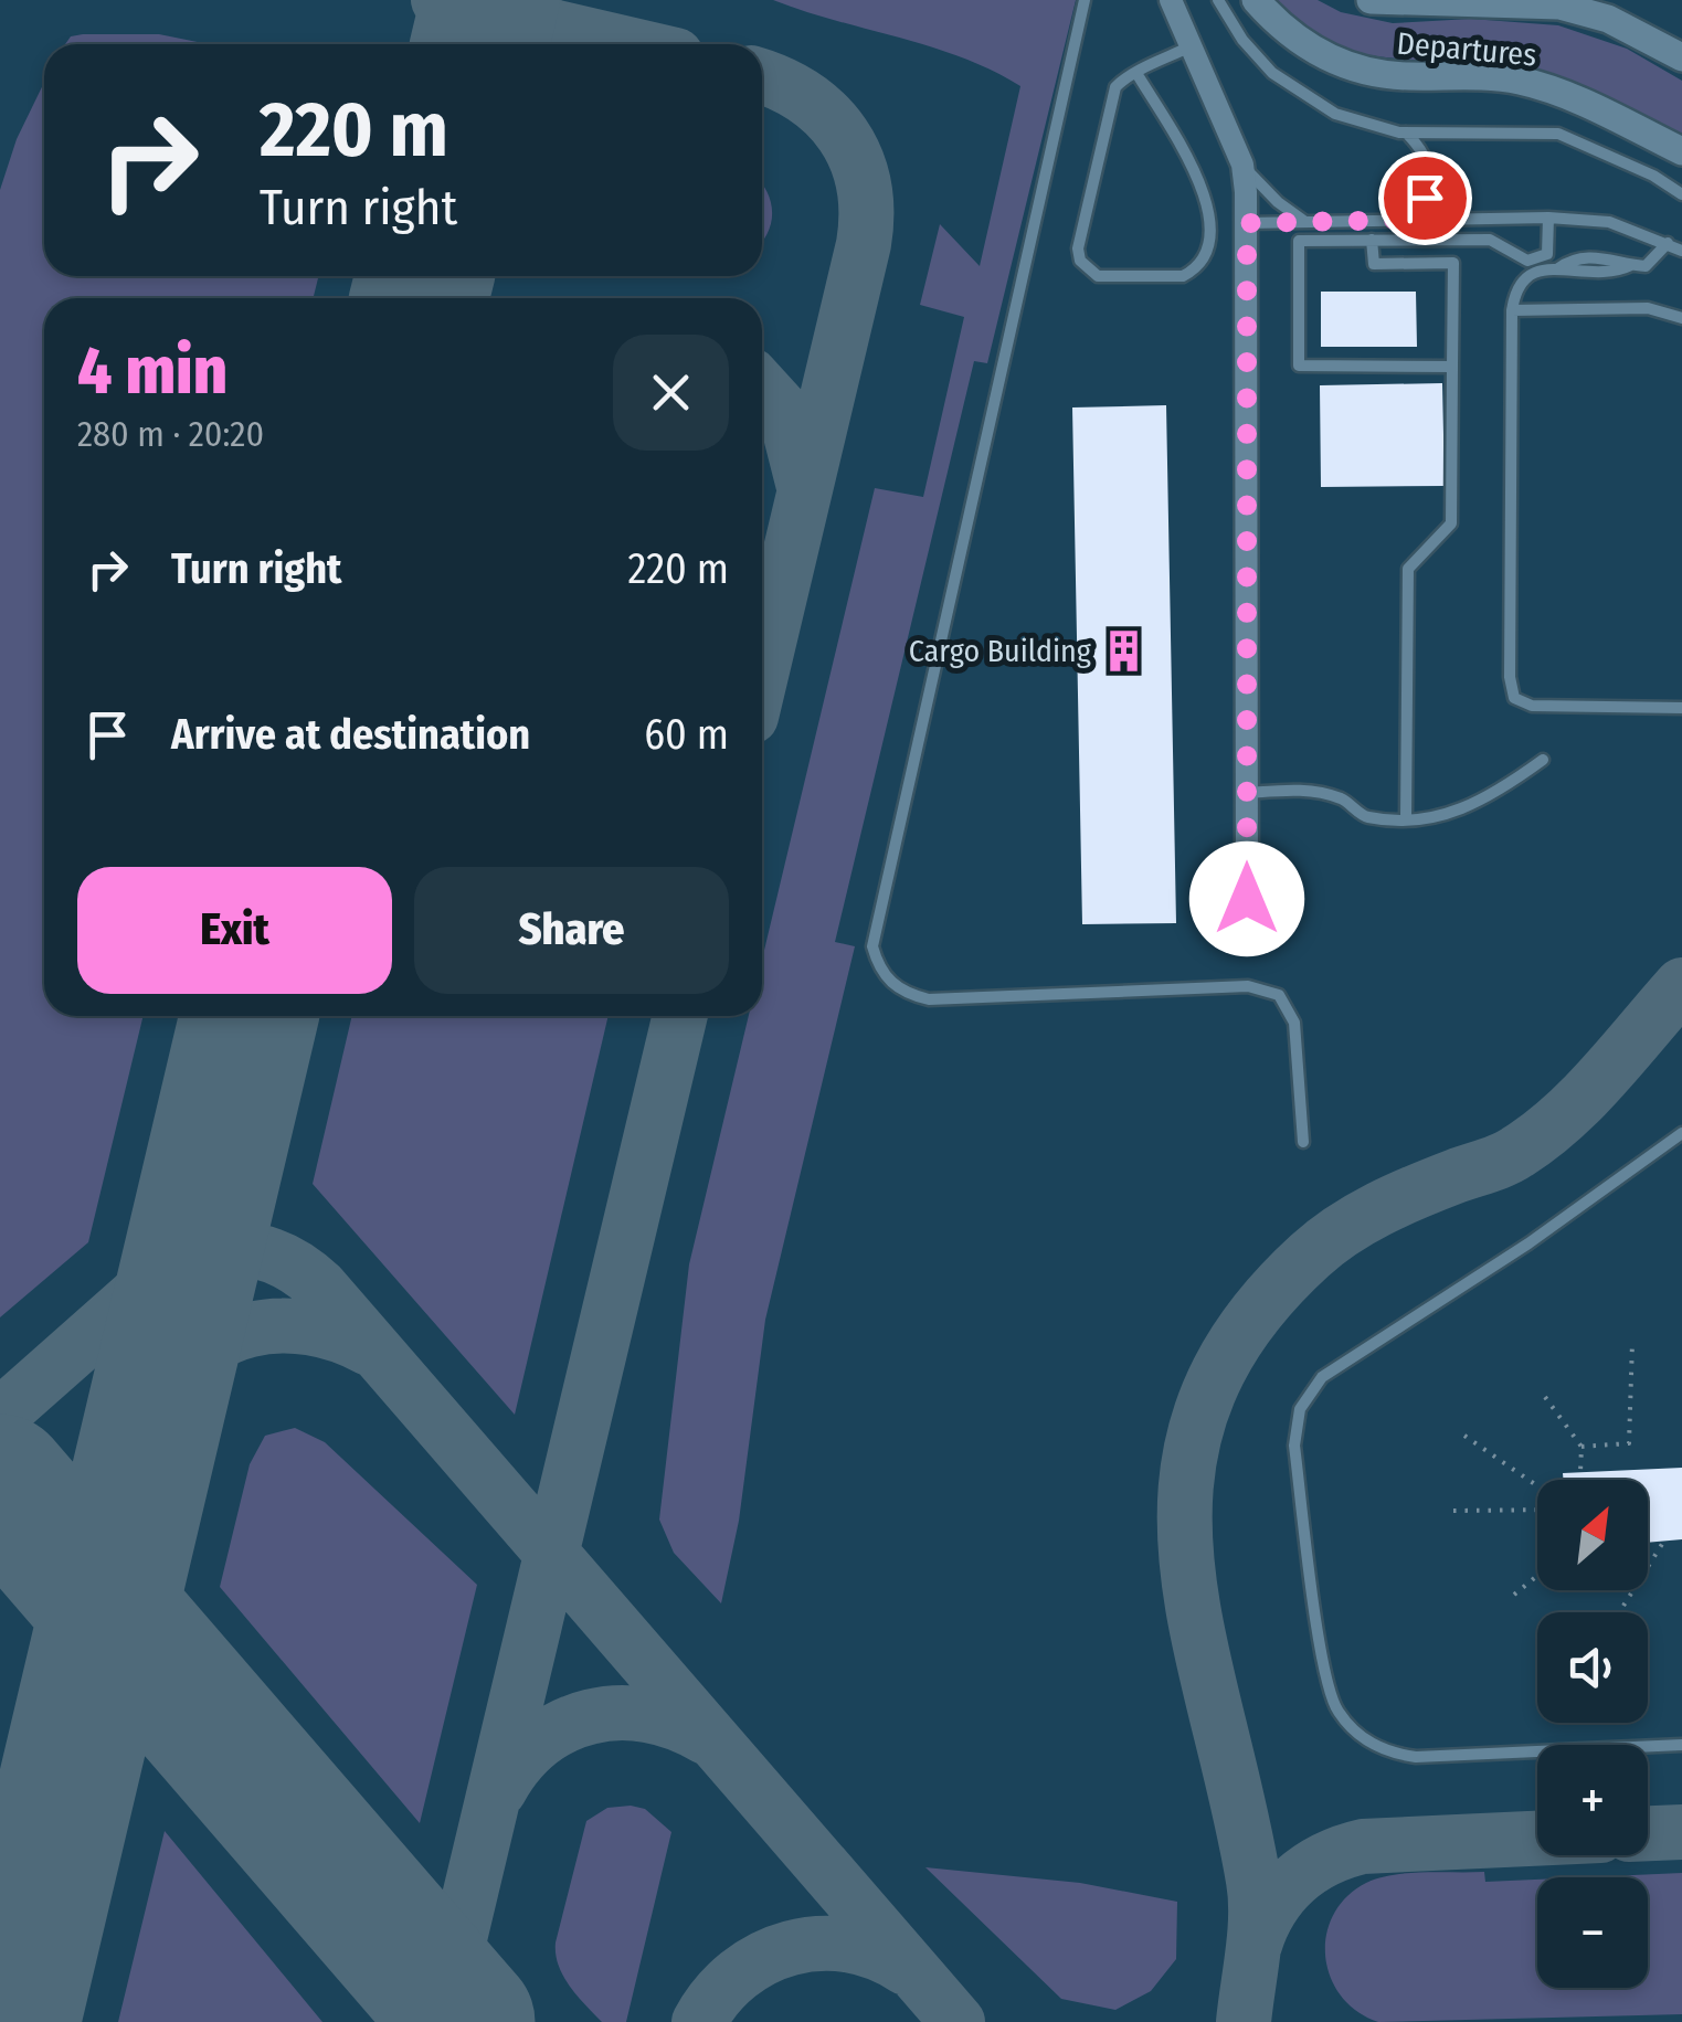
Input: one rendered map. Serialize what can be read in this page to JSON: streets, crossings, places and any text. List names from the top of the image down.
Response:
{
  "streets": {
    "main road": ["Departures"]
  },
  "places": {
    "building": ["Cargo Building"]
  },
  "north": "top right",
  "page": {
    "turn": ["220 m", "Turn right"],
    "heading": ["4 min", "280 m · 20:20"],
    "list": [
      {
        "name": "Turn right",
        "value": "220 m"
      },
      {
        "name": "Arrive at destination",
        "value": "60 m"
      }
    ],
    "buttons": ["Exit", "Share"],
    "map_buttons": ["+", "−"]
  }
}
